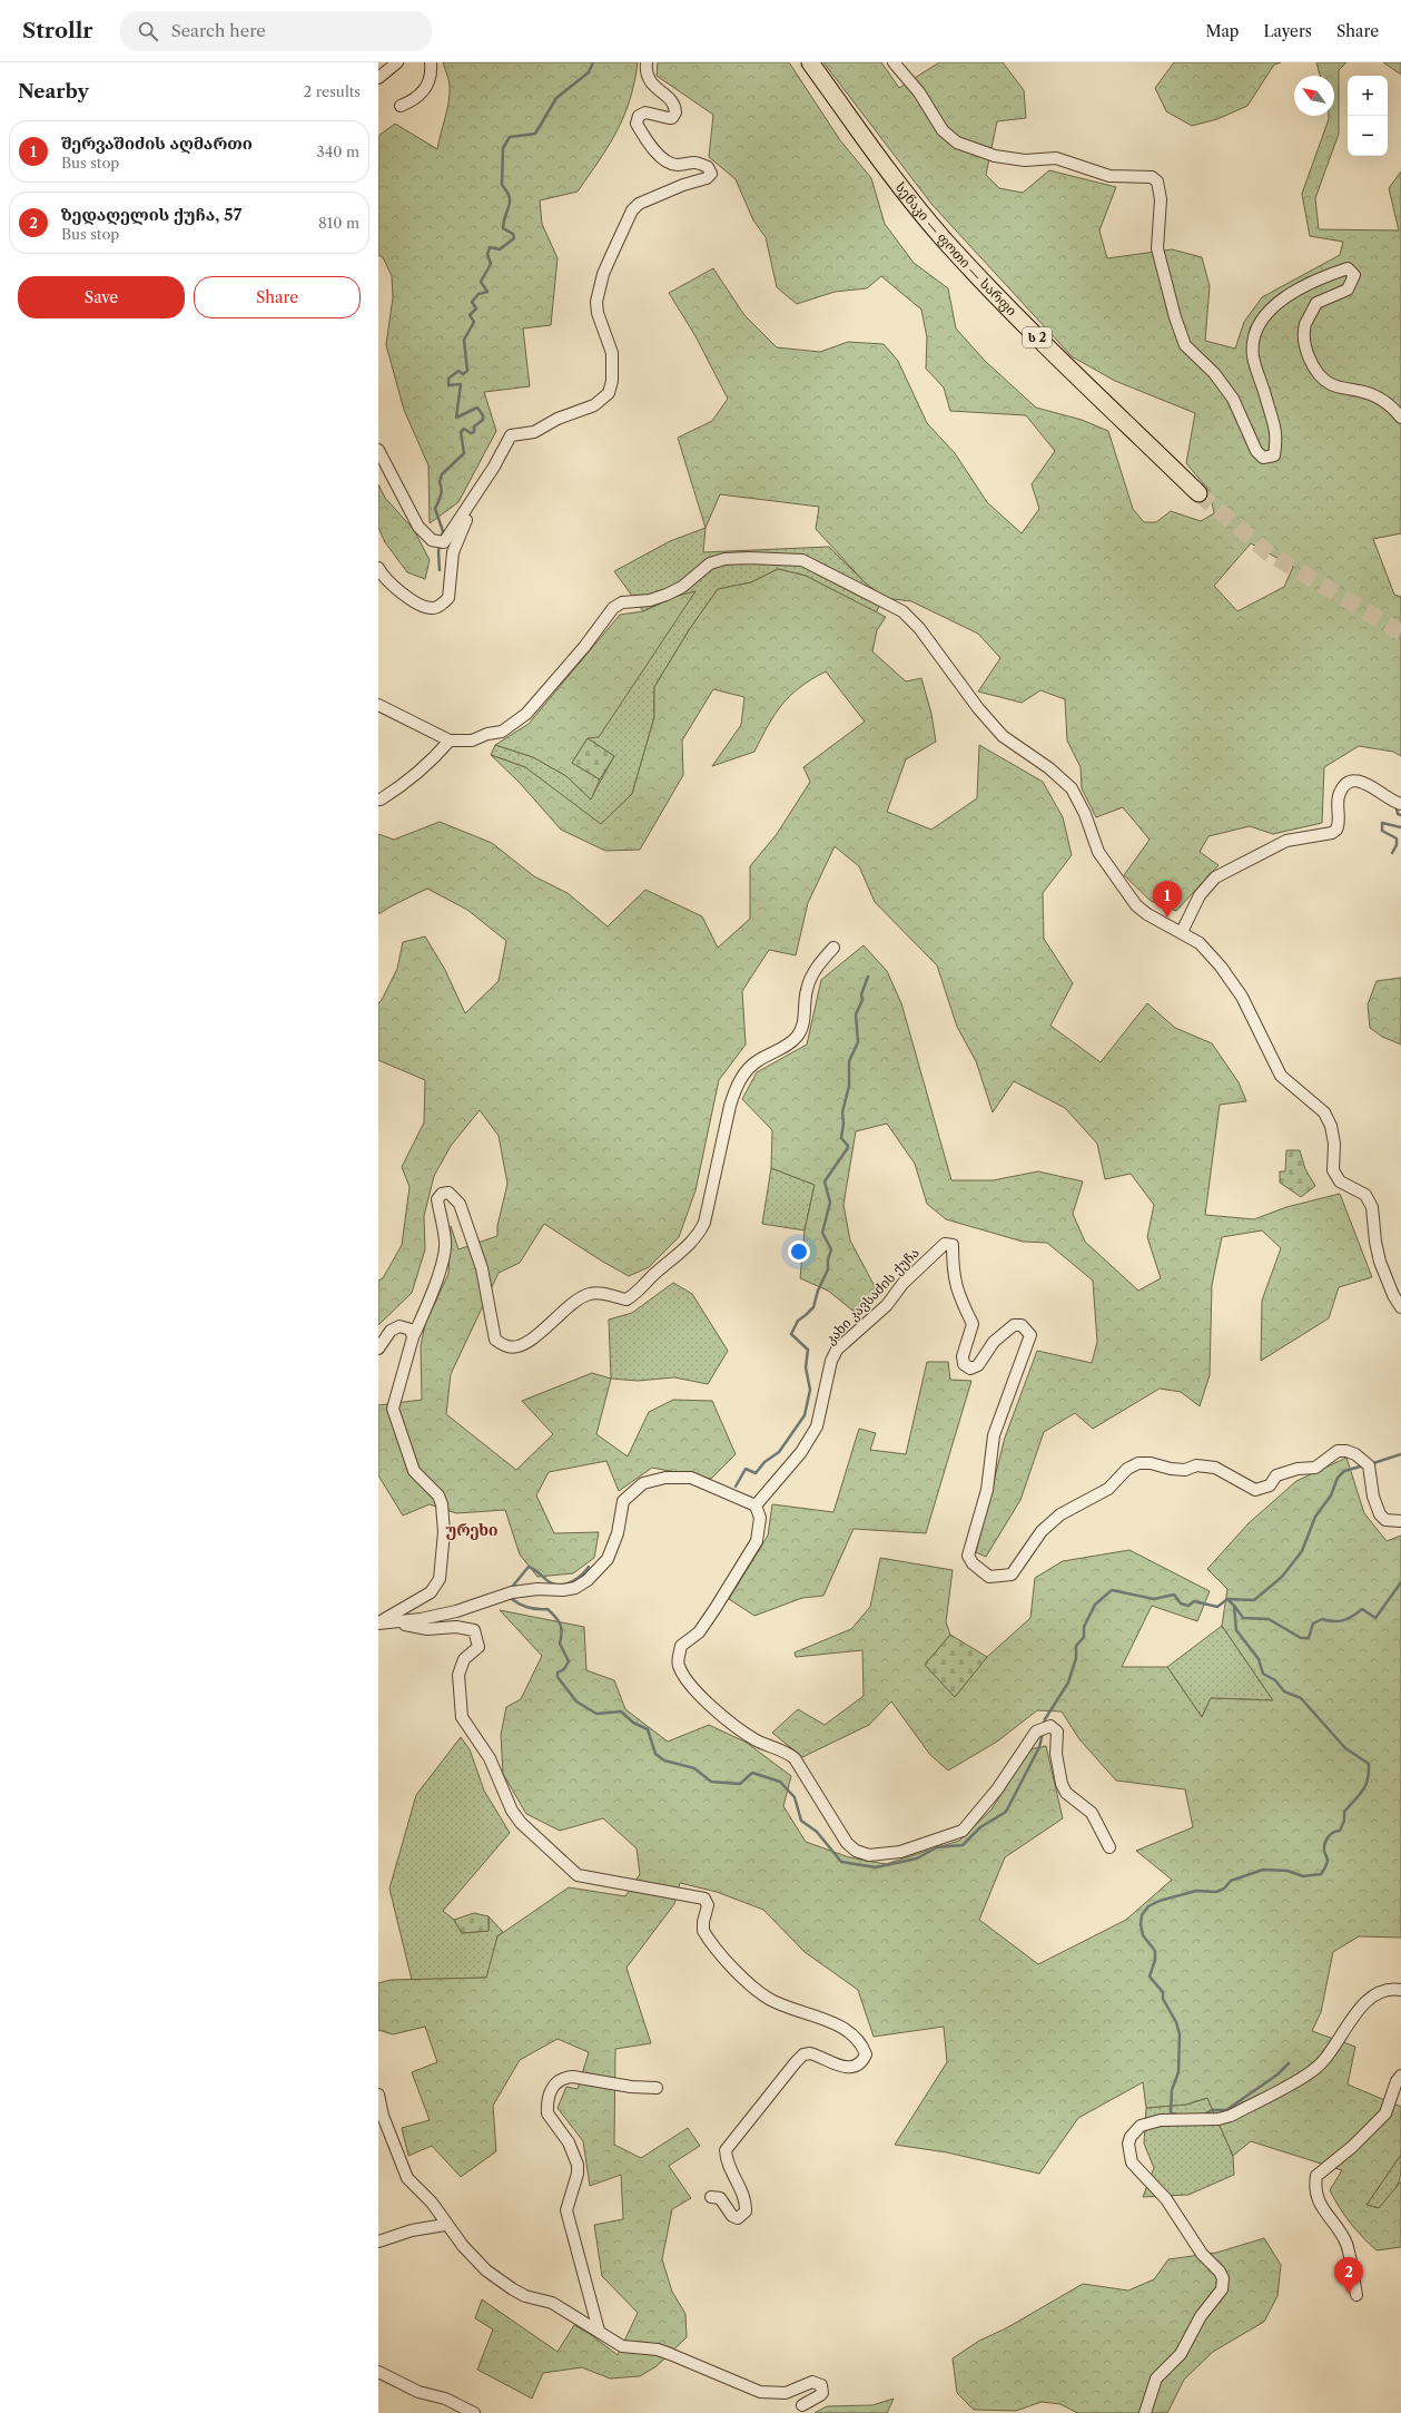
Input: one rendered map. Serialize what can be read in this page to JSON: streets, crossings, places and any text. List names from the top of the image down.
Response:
{
  "streets": {
    "highway": ["სენაკი — ფოთი — სარფი", "ს 2"],
    "street": ["კახი კავსაძის ქუჩა"]
  },
  "districts": ["ურეხი"],
  "north": "top left",
  "page": {
    "header": "Strollr",
    "search": "Search here",
    "nav": ["Map", "Layers", "Share"],
    "heading": ["Nearby", "2 results"],
    "map_buttons": ["+", "−"],
    "list": [
      {
        "mark": "1",
        "name": "შერვაშიძის აღმართი",
        "note": "Bus stop",
        "value": "340 m"
      },
      {
        "mark": "2",
        "name": "ზედაღელის ქუჩა, 57",
        "note": "Bus stop",
        "value": "810 m"
      }
    ],
    "buttons": ["Save", "Share"],
    "pins": ["1", "2"]
  }
}
